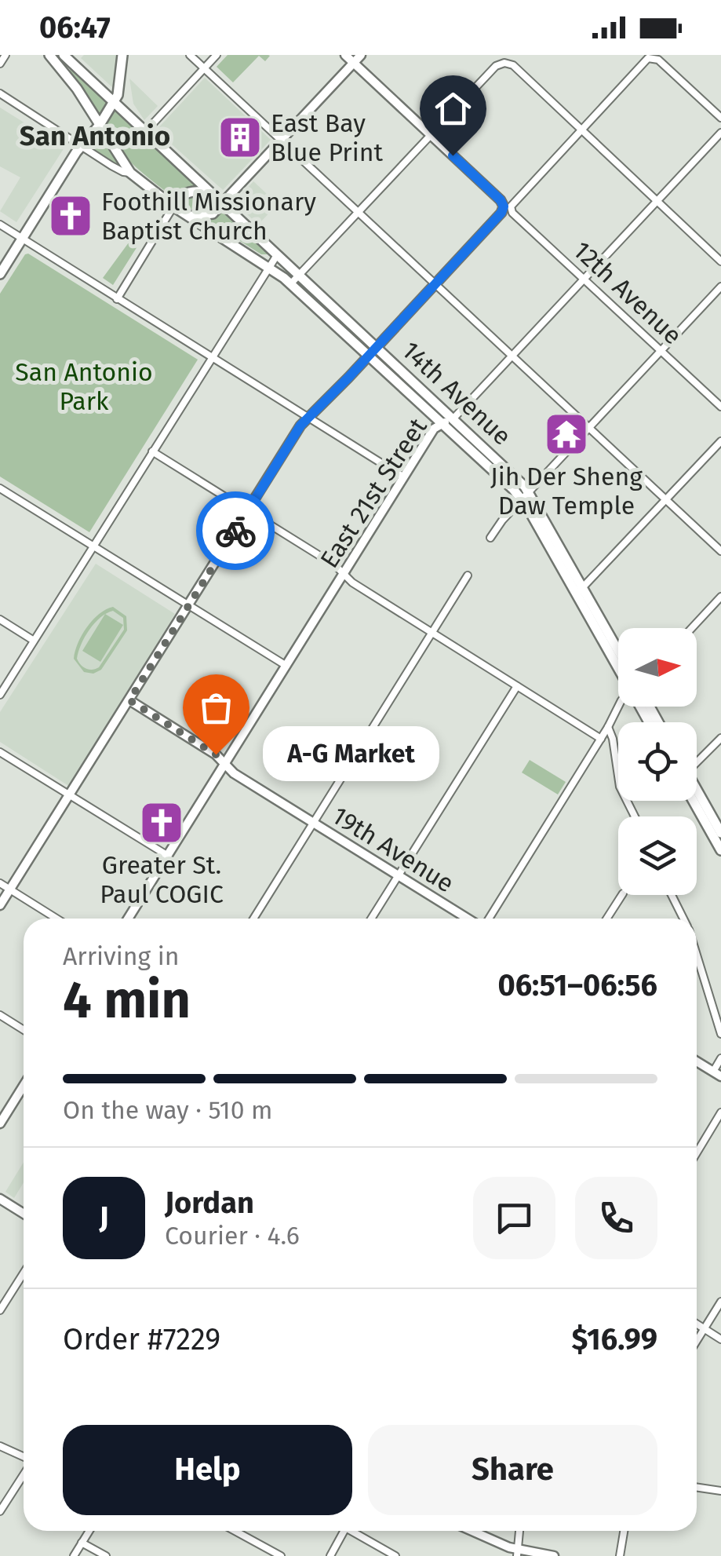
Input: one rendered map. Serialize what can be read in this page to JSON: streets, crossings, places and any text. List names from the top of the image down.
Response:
{
  "streets": {
    "main road": ["14th Avenue"],
    "street": ["12th Avenue", "East 21st Street", "19th Avenue"]
  },
  "crossings": [
    ["12th Avenue", "East 21st Street"],
    ["14th Avenue", "East 21st Street"],
    ["East 21st Street", "19th Avenue"]
  ],
  "districts": ["San Antonio"],
  "parks": ["San Antonio Park"],
  "places": {
    "building": ["East Bay Blue Print"],
    "church": ["Foothill Missionary Baptist Church", "Greater St. Paul COGIC"],
    "temple": ["Jih Der Sheng Daw Temple"],
    "other": ["A-G Market"]
  },
  "north": "right",
  "page": {
    "status": "06:47",
    "bubble": "A-G Market",
    "heading": ["4 min", "Arriving in", "06:51–06:56"],
    "panel": [
      "Jordan",
      "Courier · 4.6",
      "Order #7229",
      "$16.99"
    ],
    "bar": "On the way · 510 m",
    "round": "J",
    "buttons": ["Help", "Share"]
  }
}
